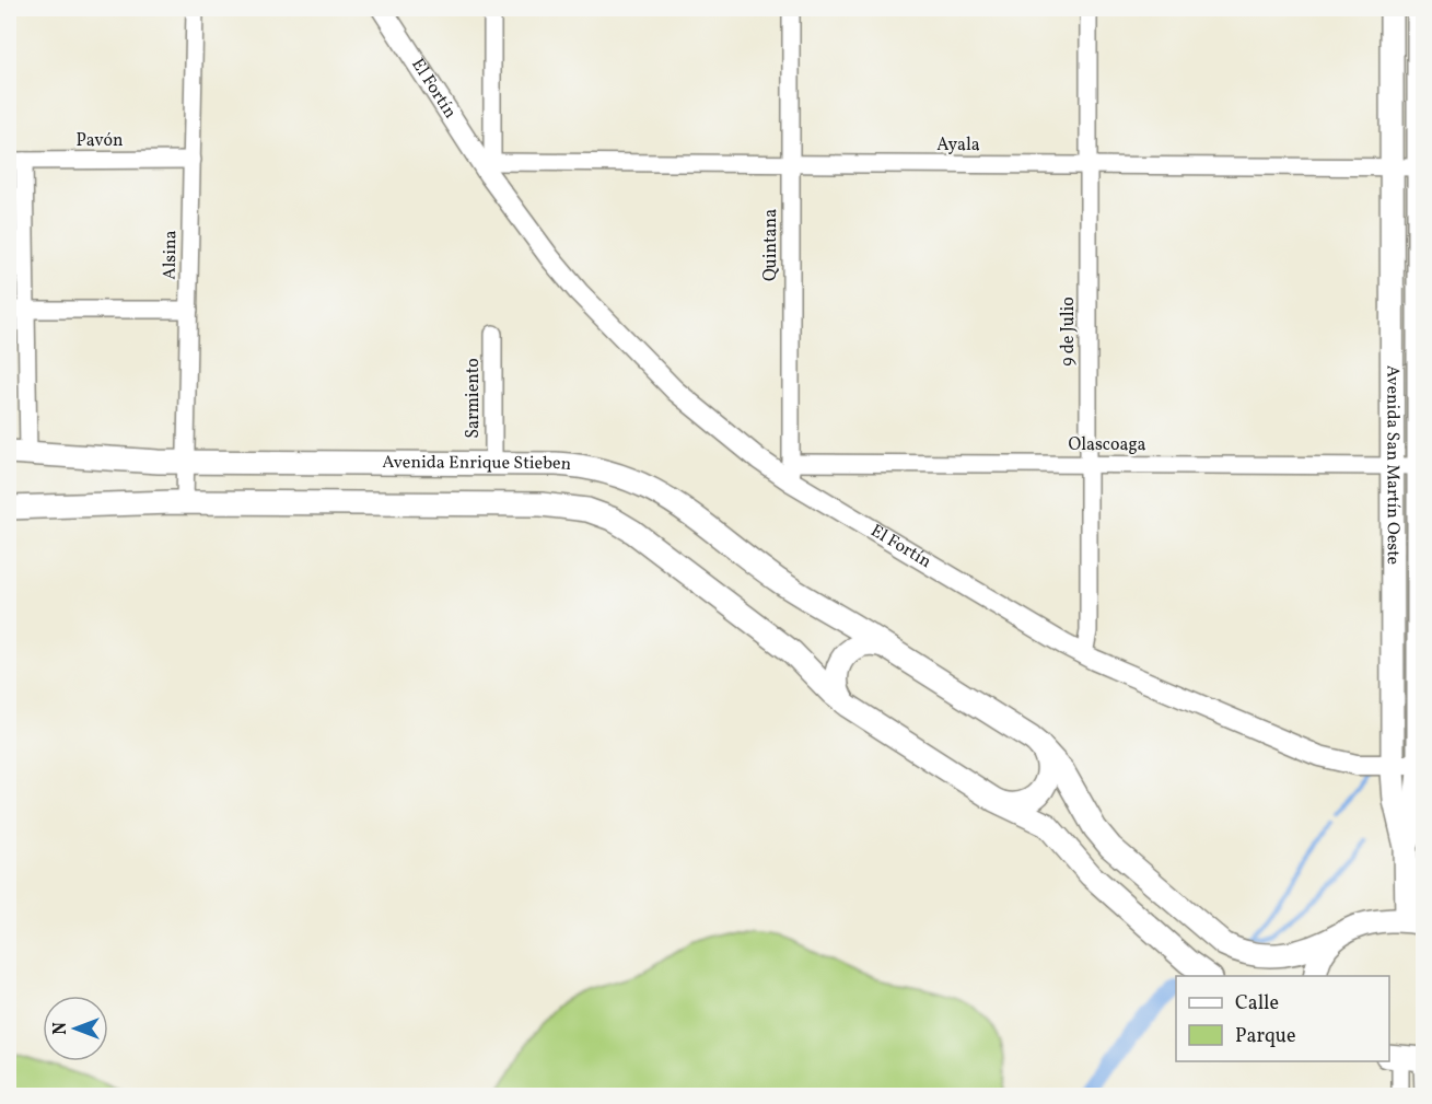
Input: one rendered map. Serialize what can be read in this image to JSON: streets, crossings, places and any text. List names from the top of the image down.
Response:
{
  "streets": {
    "main road": ["Avenida Enrique Stieben", "Avenida San Martín Oeste"],
    "street": [
      "El Fortín",
      "Pavón",
      "Ayala",
      "Quintana",
      "Alsina",
      "9 de Julio",
      "Sarmiento",
      "Olascoaga"
    ]
  },
  "crossings": [
    ["El Fortín", "Ayala"],
    ["El Fortín", "Quintana"],
    ["El Fortín", "9 de Julio"],
    ["El Fortín", "Olascoaga"],
    ["El Fortín", "Avenida San Martín Oeste"],
    ["Pavón", "Alsina"],
    ["Ayala", "Quintana"],
    ["Ayala", "9 de Julio"],
    ["Ayala", "Avenida San Martín Oeste"],
    ["Quintana", "Olascoaga"],
    ["Alsina", "Avenida Enrique Stieben"],
    ["9 de Julio", "Olascoaga"],
    ["Sarmiento", "Avenida Enrique Stieben"],
    ["Olascoaga", "Avenida San Martín Oeste"],
    ["Avenida Enrique Stieben", "Avenida San Martín Oeste"]
  ],
  "legend": ["Calle", "Parque"],
  "north": "left"
}
